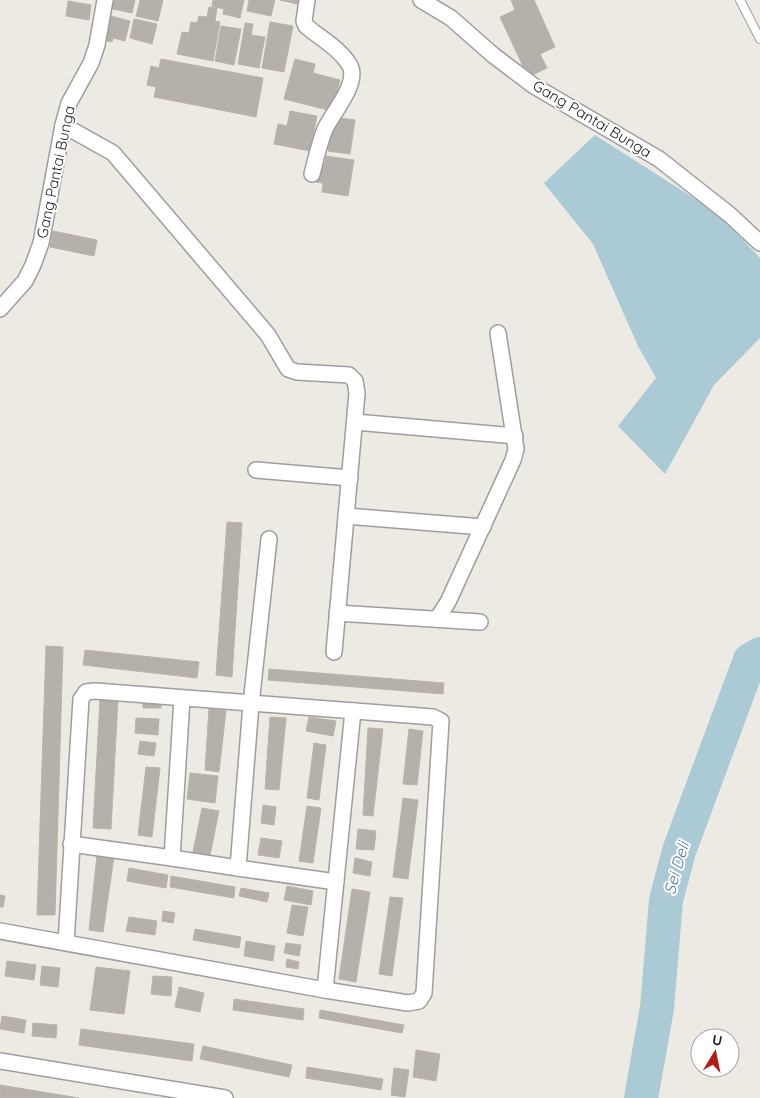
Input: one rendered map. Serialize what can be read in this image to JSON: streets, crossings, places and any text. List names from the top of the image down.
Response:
{
  "streets": {
    "street": ["Gang Pantai Bunga"]
  },
  "water": ["Sei Deli"],
  "north": "top"
}
